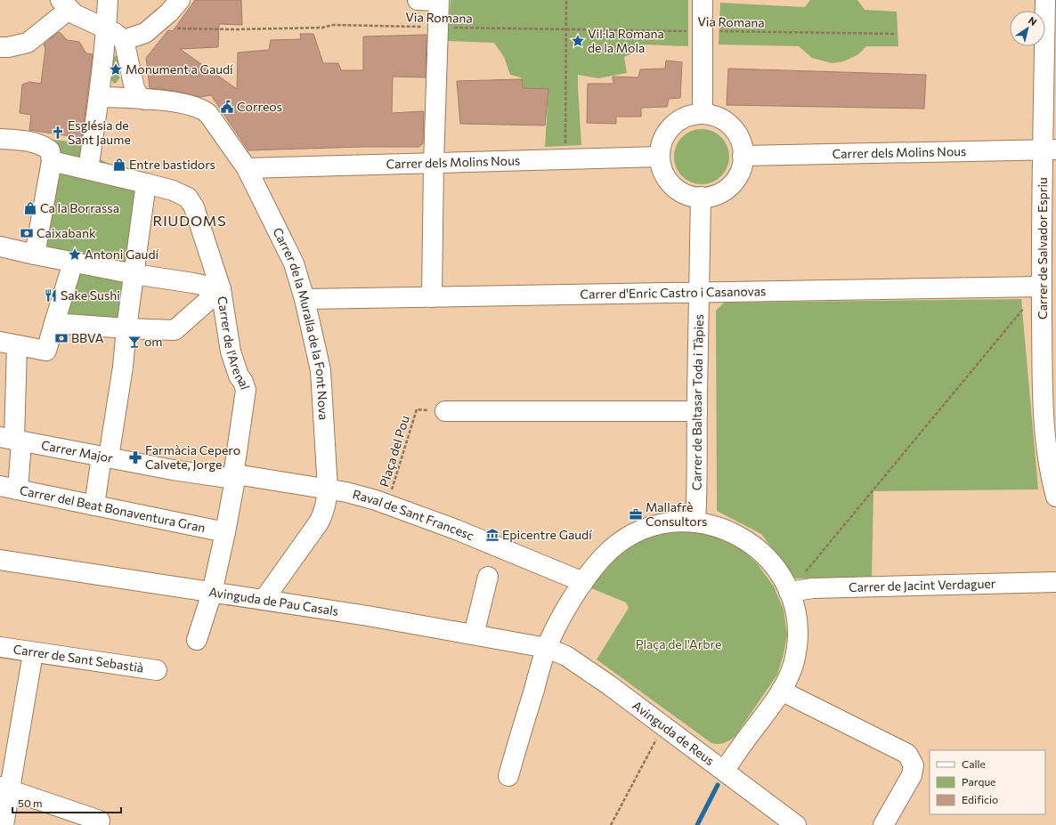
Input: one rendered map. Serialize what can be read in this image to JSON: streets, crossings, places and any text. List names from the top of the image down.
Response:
{
  "streets": {
    "street": [
      "Carrer dels Molins Nous",
      "Carrer de Salvador Espriu",
      "Carrer d'Enric Castro i Casanovas",
      "Carrer de la Muralla de la Font Nova",
      "Carrer de l'Arenal",
      "Carrer de Baltasar Toda i Tàpies",
      "Carrer Major",
      "Carrer del Beat Bonaventura Gran",
      "Raval de Sant Francesc",
      "Carrer de Jacint Verdaguer",
      "Avinguda de Pau Casals",
      "Carrer de Sant Sebastià",
      "Avinguda de Reus"
    ],
    "path": ["Via Romana", "Plaça del Pou"]
  },
  "crossings": [
    ["Carrer dels Molins Nous", "Carrer de Salvador Espriu"],
    ["Carrer dels Molins Nous", "Carrer de la Muralla de la Font Nova"],
    ["Carrer dels Molins Nous", "Carrer de Baltasar Toda i Tàpies"],
    ["Carrer de Salvador Espriu", "Carrer d'Enric Castro i Casanovas"],
    ["Carrer d'Enric Castro i Casanovas", "Carrer de la Muralla de la Font Nova"],
    ["Carrer d'Enric Castro i Casanovas", "Carrer de Baltasar Toda i Tàpies"],
    ["Carrer de la Muralla de la Font Nova", "Raval de Sant Francesc"],
    ["Carrer de la Muralla de la Font Nova", "Avinguda de Pau Casals"],
    ["Carrer de l'Arenal", "Carrer Major"],
    ["Carrer de l'Arenal", "Carrer del Beat Bonaventura Gran"],
    ["Carrer de l'Arenal", "Raval de Sant Francesc"],
    ["Carrer de l'Arenal", "Avinguda de Pau Casals"],
    ["Carrer Major", "Raval de Sant Francesc"],
    ["Plaça del Pou", "Raval de Sant Francesc"],
    ["Avinguda de Pau Casals", "Avinguda de Reus"]
  ],
  "districts": ["RIUDOMS"],
  "parks": ["Plaça de l'Arbre"],
  "places": {
    "place": ["Vil·la Romana de la Mola", "Monument a Gaudí", "Antoni Gaudí"],
    "public building": ["Correos"],
    "church": ["Església de Sant Jaume"],
    "shop": ["Entre bastidors", "Ca la Borrassa"],
    "bank": ["Caixabank", "BBVA"],
    "restaurant": ["Sake Sushi"],
    "bar": ["om"],
    "pharmacy": ["Farmàcia Cepero Calvete, Jorge"],
    "office": ["Mallafrè Consultors"],
    "museum": ["Epicentre Gaudí"]
  },
  "legend": ["Calle", "Parque", "Edificio"],
  "scale_bar": "50 m",
  "north": "top right"
}
